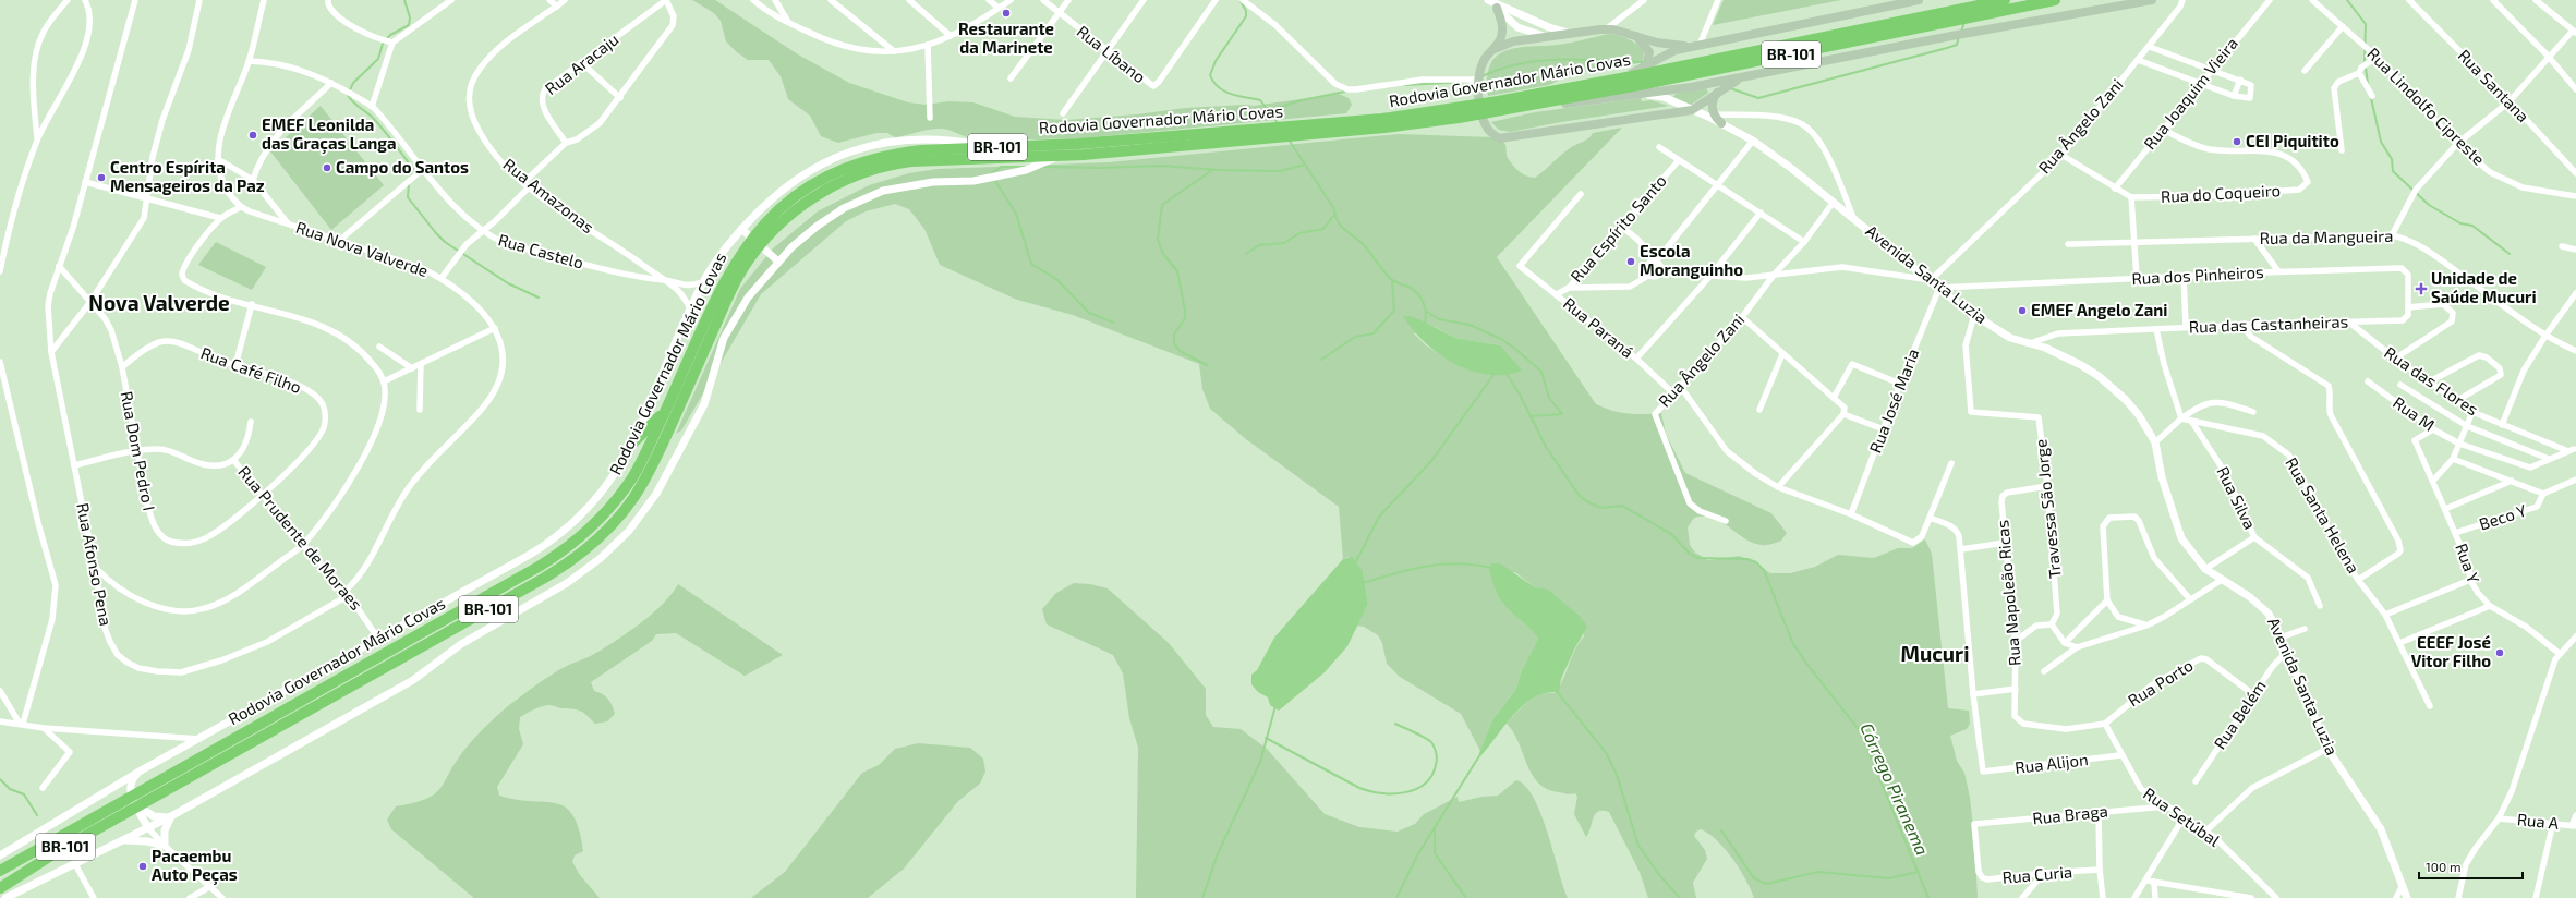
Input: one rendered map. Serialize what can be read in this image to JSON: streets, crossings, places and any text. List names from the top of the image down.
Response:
{
  "streets": {
    "highway": ["BR-101", "Rodovia Governador Mário Covas"],
    "street": [
      "Rua Líbano",
      "Rua Aracaju",
      "Rua Santana",
      "Rua Joaquim Vieira",
      "Rua Lindolfo Cipreste",
      "Rua Ângelo Zani",
      "Rua do Coqueiro",
      "Rua Amazonas",
      "Rua Espírito Santo",
      "Rua da Mangueira",
      "Rua Nova Valverde",
      "Rua Castelo",
      "Avenida Santa Luzia",
      "Rua dos Pinheiros",
      "Rua das Castanheiras",
      "Rua Paraná",
      "Rua Café Filho",
      "Rua das Flores",
      "Rua José Maria",
      "Rua M",
      "Rua Dom Pedro I",
      "Rua Silva",
      "Travessa São Jorge",
      "Rua Santa Helena",
      "Beco Y",
      "Rua Prudente de Moraes",
      "Rua Y",
      "Rua Afonso Pena",
      "Rua Napoleão Ricas",
      "Rua Porto",
      "Rua Belém",
      "Rua Alijon",
      "Rua Braga",
      "Rua Setúbal",
      "Rua A",
      "Rua Curia"
    ]
  },
  "crossings": [
    ["Rua Joaquim Vieira", "Rua do Coqueiro"],
    ["Rua Ângelo Zani", "Avenida Santa Luzia"],
    ["Rua Ângelo Zani", "Rua Paraná"],
    ["Rua Amazonas", "Rua Castelo"],
    ["Rua Espírito Santo", "Rua Paraná"],
    ["Rua Nova Valverde", "Rua Castelo"],
    ["Rua Nova Valverde", "Rua Prudente de Moraes"],
    ["Rua Nova Valverde", "Rua Afonso Pena"],
    ["Avenida Santa Luzia", "Rua dos Pinheiros"],
    ["Avenida Santa Luzia", "Rua das Castanheiras"],
    ["Avenida Santa Luzia", "Rua José Maria"],
    ["Avenida Santa Luzia", "Travessa São Jorge"],
    ["Avenida Santa Luzia", "Rua Belém"],
    ["Rua dos Pinheiros", "Rua das Castanheiras"],
    ["Rua dos Pinheiros", "Rua José Maria"],
    ["Rua das Castanheiras", "Rua das Flores"],
    ["Rua Café Filho", "Rua Dom Pedro I"],
    ["Rua Café Filho", "Rua Prudente de Moraes"],
    ["Rua das Flores", "Rua M"],
    ["Rua M", "Rua Y"],
    ["Rua Dom Pedro I", "Rua Prudente de Moraes"],
    ["Rua Dom Pedro I", "Rua Afonso Pena"],
    ["Rua Silva", "Rua Santa Helena"],
    ["Travessa São Jorge", "Rua Napoleão Ricas"],
    ["Beco Y", "Rua Y"],
    ["Rua Prudente de Moraes", "Rua Afonso Pena"],
    ["Rua Napoleão Ricas", "Rua Porto"],
    ["Rua Napoleão Ricas", "Rua Setúbal"],
    ["Rua Porto", "Rua Belém"],
    ["Rua Porto", "Rua Setúbal"],
    ["Rua Alijon", "Rua Setúbal"],
    ["Rua Braga", "Rua Setúbal"],
    ["Rua Braga", "Rua Curia"]
  ],
  "districts": ["Nova Valverde", "Mucuri"],
  "water": ["Córrego Piranema"],
  "places": {
    "other": [
      "Restaurante da Marinete",
      "EMEF Leonilda das Graças Langa",
      "CEI Piquitito",
      "Campo do Santos",
      "Centro Espírita Mensageiros da Paz",
      "Escola Moranguinho",
      "EMEF Angelo Zani",
      "EEEF José Vitor Filho",
      "Pacaembu Auto Peças"
    ],
    "health": ["Unidade de Saúde Mucuri"]
  },
  "scale_bar": "100 m"
}
